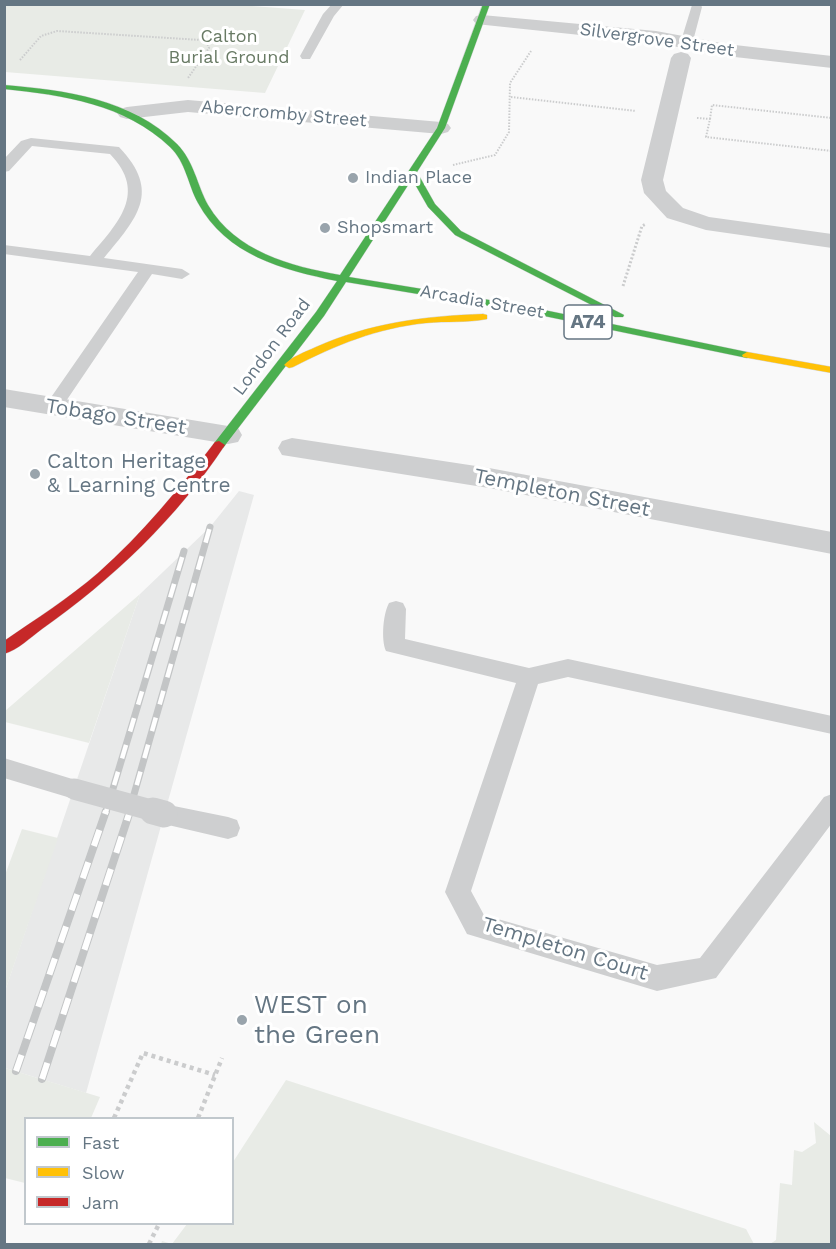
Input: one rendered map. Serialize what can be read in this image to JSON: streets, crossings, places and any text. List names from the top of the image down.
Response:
{
  "streets": {
    "main road": [
      "Abercromby Street",
      "Arcadia Street",
      "A74",
      "London Road"
    ],
    "street": ["Silvergrove Street", "Tobago Street", "Templeton Street"],
    "lane": ["Templeton Court"]
  },
  "crossings": [
    ["Silvergrove Street", "London Road"],
    ["Abercromby Street", "Arcadia Street"],
    ["Abercromby Street", "London Road"],
    ["Arcadia Street", "A74"],
    ["Arcadia Street", "London Road"],
    ["A74", "London Road"],
    ["London Road", "Tobago Street"]
  ],
  "parks": ["Calton Burial Ground"],
  "places": [
    "Indian Place",
    "Shopsmart",
    "Calton Heritage & Learning Centre",
    "WEST on the Green"
  ],
  "legend": ["Fast", "Slow", "Jam"]
}
